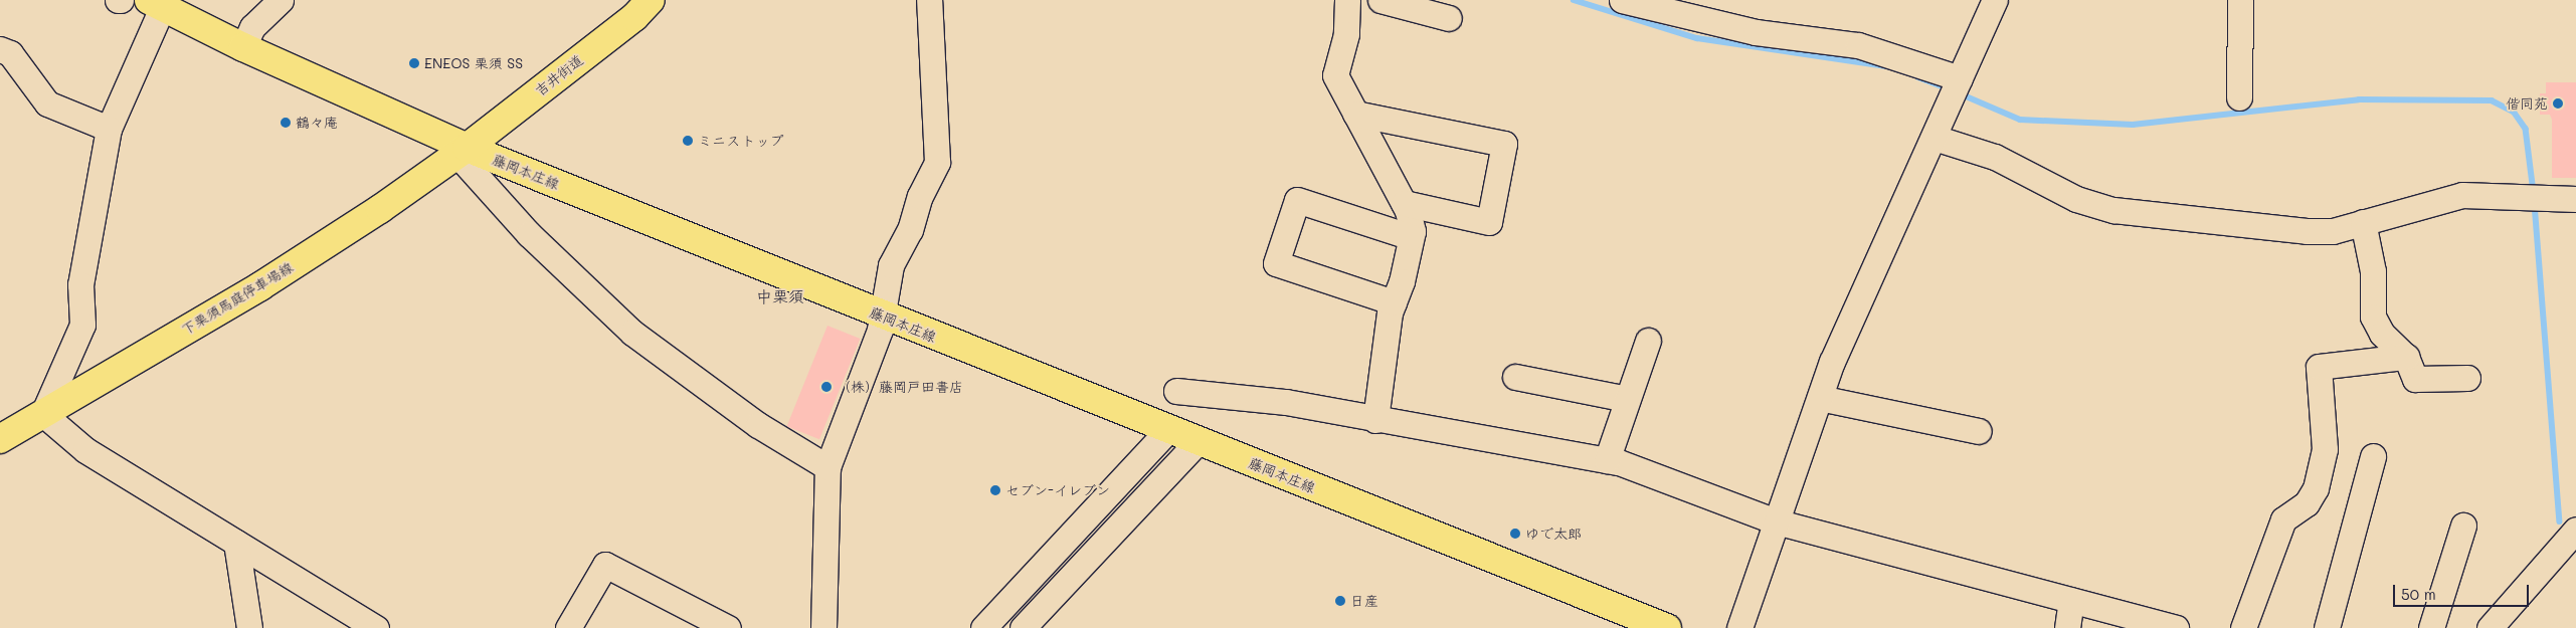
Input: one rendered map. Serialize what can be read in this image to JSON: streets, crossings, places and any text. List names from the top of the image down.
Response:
{
  "streets": {
    "main road": ["吉井街道", "藤岡本庄線", "下栗須馬庭停車場線"]
  },
  "crossings": [
    ["吉井街道", "藤岡本庄線"],
    ["吉井街道", "下栗須馬庭停車場線"],
    ["藤岡本庄線", "下栗須馬庭停車場線"]
  ],
  "districts": ["中栗須"],
  "places": [
    "ENEOS 栗須 SS",
    "偕同苑",
    "鶴々庵",
    "ミニストップ",
    "（株）藤岡戸田書店",
    "セブン-イレブン",
    "ゆで太郎",
    "日産"
  ],
  "scale_bar": "50 m"
}
